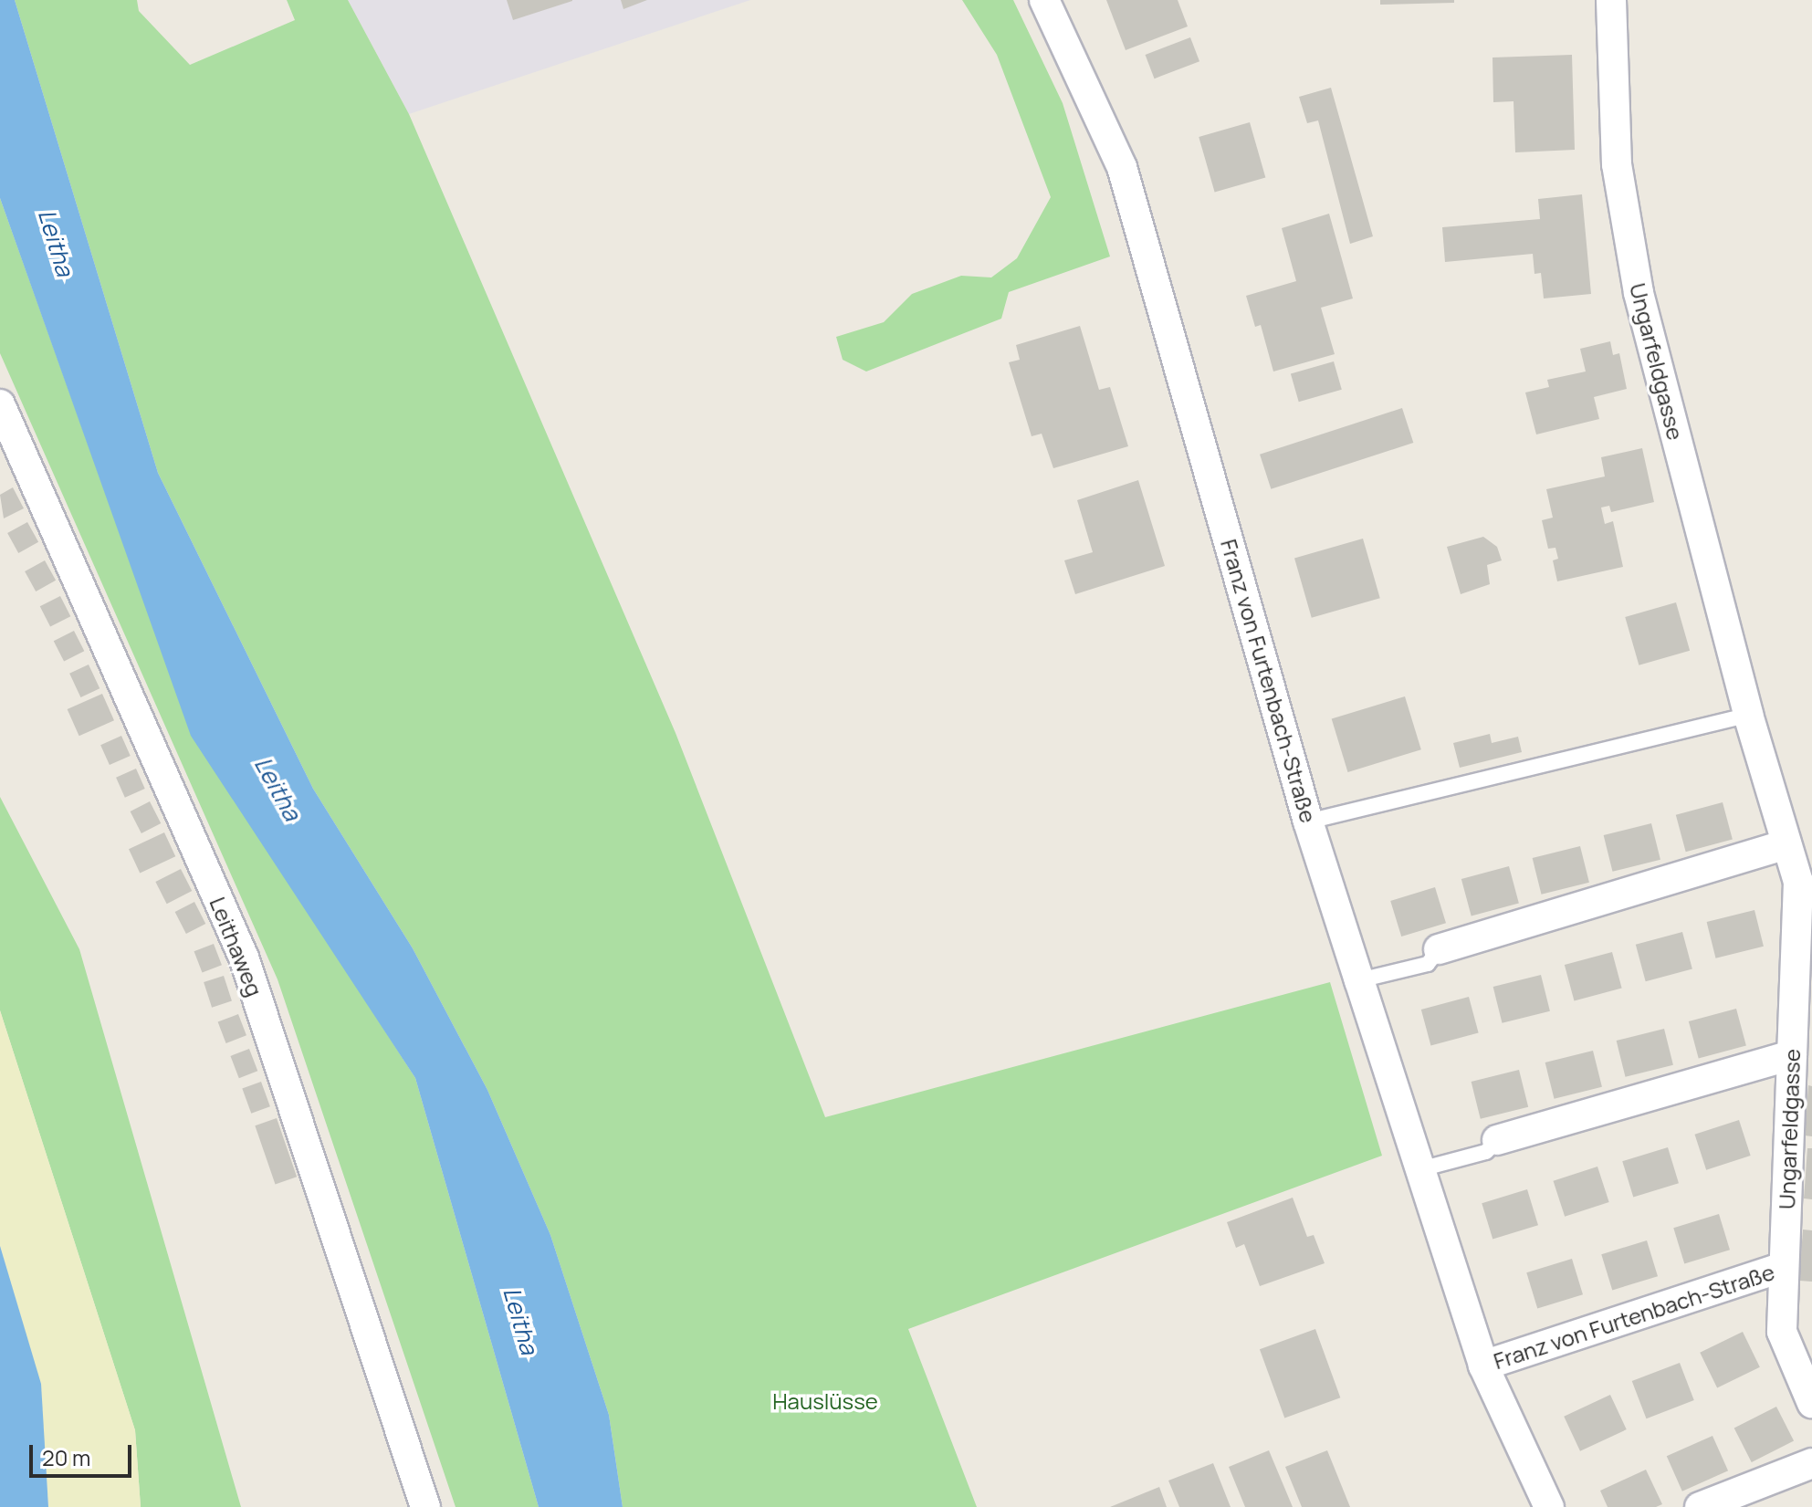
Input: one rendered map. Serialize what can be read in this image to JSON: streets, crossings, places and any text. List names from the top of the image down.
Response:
{
  "streets": {
    "street": ["Ungarfeldgasse", "Franz von Furtenbach-Straße", "Leithaweg"]
  },
  "crossings": [
    ["Ungarfeldgasse", "Franz von Furtenbach-Straße"]
  ],
  "water": ["Leitha"],
  "parks": ["Hauslüsse"],
  "scale_bar": "20 m"
}
